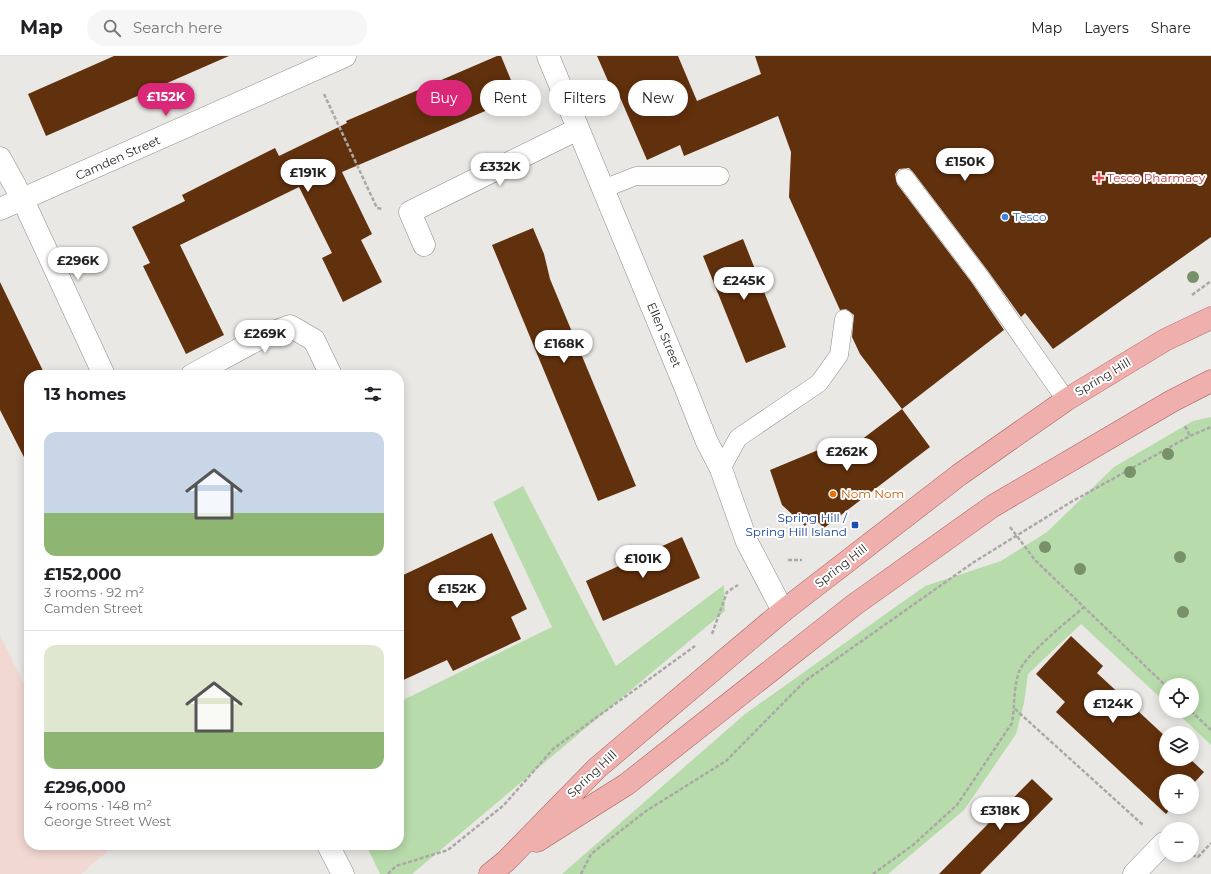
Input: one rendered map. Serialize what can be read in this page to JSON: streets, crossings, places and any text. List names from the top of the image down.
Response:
{
  "streets": {
    "main road": ["Spring Hill"],
    "street": ["Camden Street", "Ellen Street"]
  },
  "crossings": [
    ["Ellen Street", "Spring Hill"]
  ],
  "places": {
    "health": ["Tesco Pharmacy"],
    "other": ["Tesco", "Nom Nom"],
    "transit": ["Spring Hill / Spring Hill Island"]
  },
  "page": {
    "header": "Map",
    "search": "Search here",
    "nav": ["Map", "Layers", "Share"],
    "chip": [
      "Buy",
      "Rent",
      "Filters",
      "New"
    ],
    "price": [
      "£152K",
      "£150K",
      "£332K",
      "£191K",
      "£296K",
      "£245K",
      "£269K",
      "£168K",
      "£262K",
      "£101K",
      "£152K",
      "£124K",
      "£318K"
    ],
    "heading": "13 homes",
    "list": [
      {
        "name": "£152,000",
        "note": "3 rooms · 92 m² · Camden Street"
      },
      {
        "name": "£296,000",
        "note": "4 rooms · 148 m² · George Street West"
      }
    ],
    "map_buttons": ["+", "−"]
  }
}
